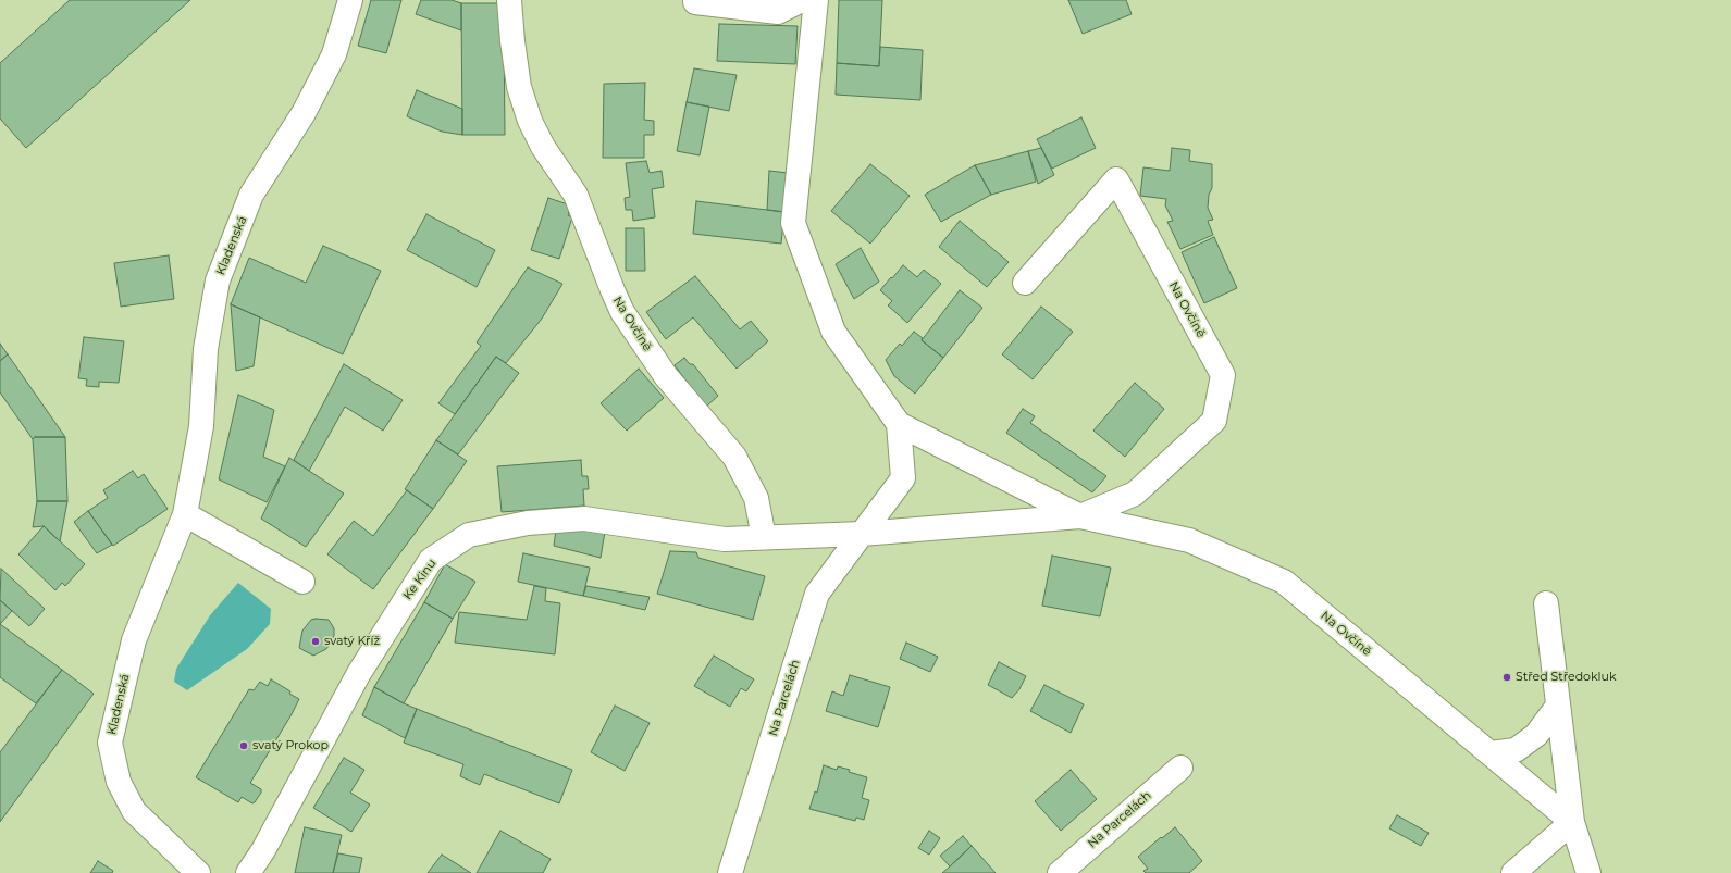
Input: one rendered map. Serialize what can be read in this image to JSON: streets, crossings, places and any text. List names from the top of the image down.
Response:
{
  "streets": {
    "street": [
      "Kladenská",
      "Na Ovčíně",
      "Ke Kinu",
      "Na Parcelách"
    ]
  },
  "crossings": [
    ["Na Ovčíně", "Ke Kinu"],
    ["Na Ovčíně", "Na Parcelách"]
  ],
  "places": ["svatý Kříž", "Střed Středokluk", "svatý Prokop"]
}
